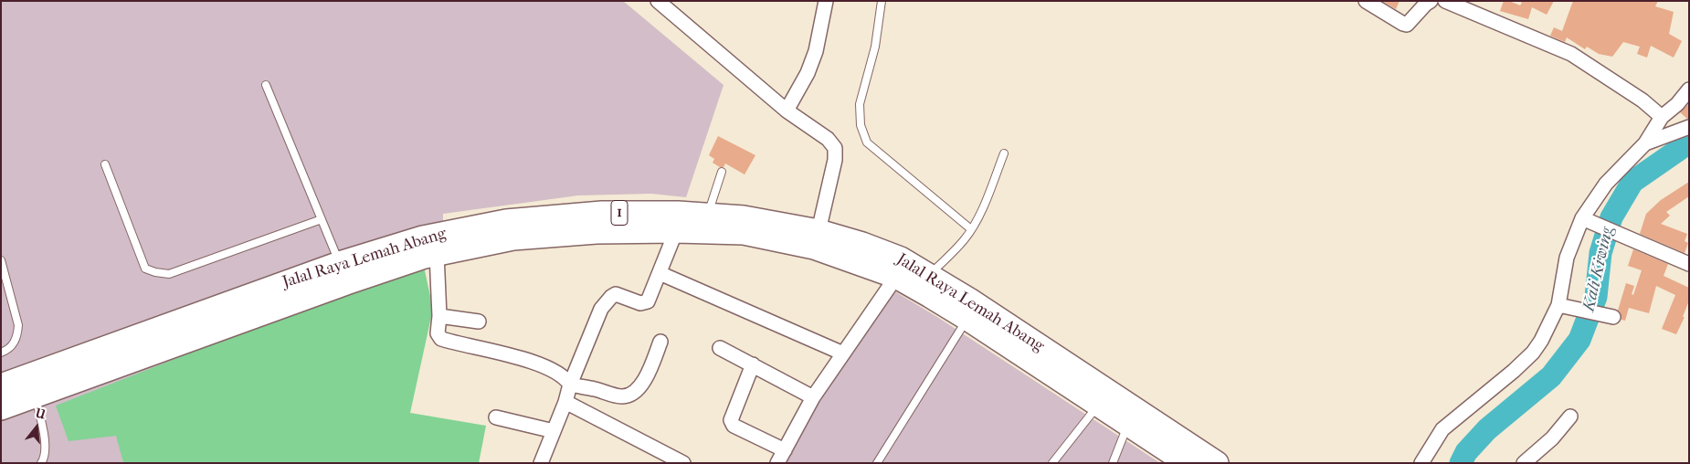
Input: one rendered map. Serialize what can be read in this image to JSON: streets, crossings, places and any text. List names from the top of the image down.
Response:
{
  "streets": {
    "highway": ["1", "Jalal Raya Lemah Abang"]
  },
  "water": ["Kali Kiwing"],
  "north": "top"
}
